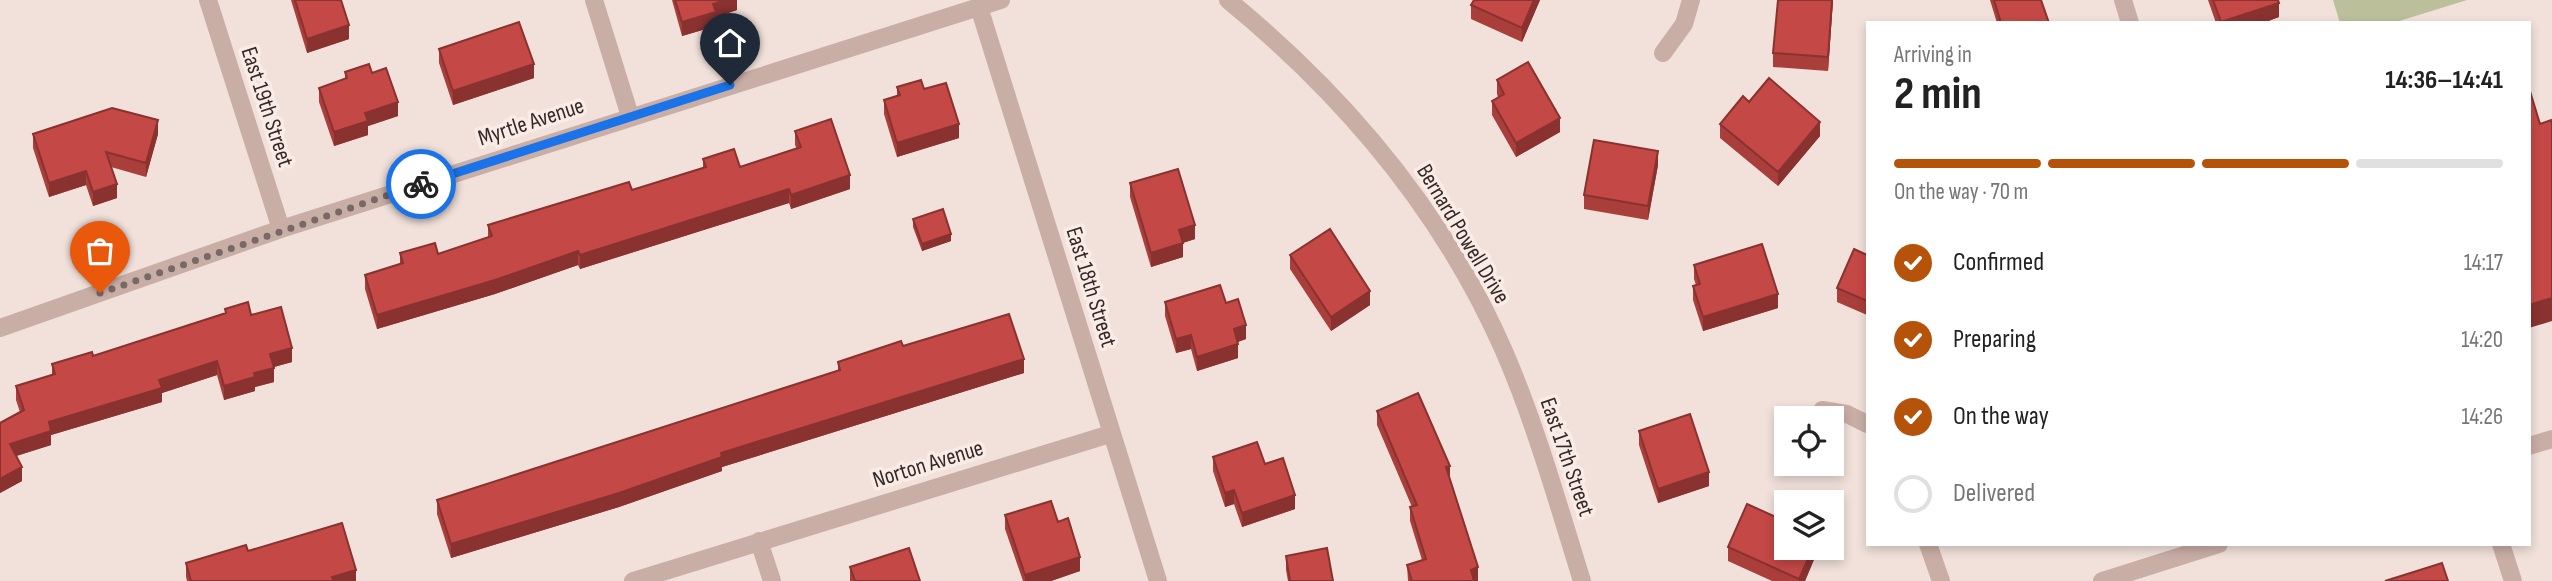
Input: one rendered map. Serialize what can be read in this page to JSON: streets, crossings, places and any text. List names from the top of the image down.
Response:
{
  "streets": {
    "street": [
      "East 19th Street",
      "Myrtle Avenue",
      "Bernard Powell Drive",
      "East 18th Street",
      "East 17th Street",
      "Norton Avenue"
    ]
  },
  "crossings": [
    ["East 19th Street", "Myrtle Avenue"],
    ["Myrtle Avenue", "East 18th Street"],
    ["Bernard Powell Drive", "East 17th Street"],
    ["East 18th Street", "Norton Avenue"]
  ],
  "page": {
    "heading": ["2 min", "Arriving in", "14:36–14:41"],
    "bar": "On the way · 70 m",
    "list": [
      ["Confirmed", "14:17"],
      ["Preparing", "14:20"],
      ["On the way", "14:26"],
      "Delivered"
    ]
  }
}
